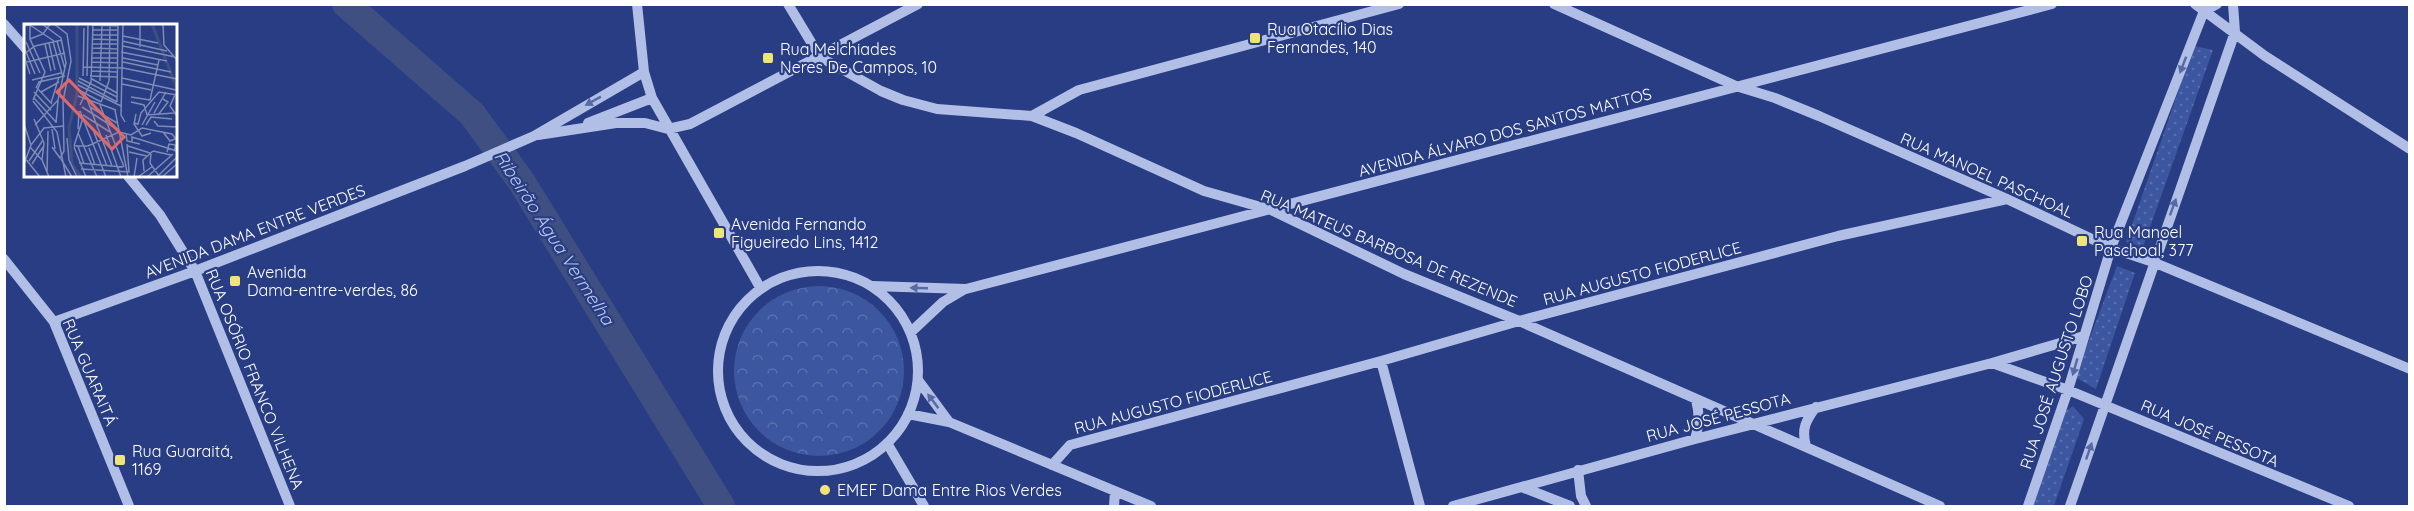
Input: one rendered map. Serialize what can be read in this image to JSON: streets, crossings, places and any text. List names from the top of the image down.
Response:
{
  "streets": {
    "street": [
      "AVENIDA ÁLVARO DOS SANTOS MATTOS",
      "RUA MANOEL PASCHOAL",
      "AVENIDA DAMA ENTRE VERDES",
      "RUA MATEUS BARBOSA DE REZENDE",
      "RUA AUGUSTO FIODERLICE",
      "RUA GUARAITÁ",
      "RUA JOSÉ AUGUSTO LOBO",
      "RUA OSÓRIO FRANCO VILHENA",
      "RUA JOSÉ PESSOTA"
    ]
  },
  "crossings": [
    ["AVENIDA ÁLVARO DOS SANTOS MATTOS", "RUA MANOEL PASCHOAL"],
    ["AVENIDA ÁLVARO DOS SANTOS MATTOS", "RUA MATEUS BARBOSA DE REZENDE"],
    ["RUA MANOEL PASCHOAL", "RUA AUGUSTO FIODERLICE"],
    ["RUA MANOEL PASCHOAL", "RUA JOSÉ AUGUSTO LOBO"],
    ["AVENIDA DAMA ENTRE VERDES", "RUA GUARAITÁ"],
    ["AVENIDA DAMA ENTRE VERDES", "RUA OSÓRIO FRANCO VILHENA"],
    ["RUA MATEUS BARBOSA DE REZENDE", "RUA AUGUSTO FIODERLICE"],
    ["RUA MATEUS BARBOSA DE REZENDE", "RUA JOSÉ PESSOTA"],
    ["RUA JOSÉ AUGUSTO LOBO", "RUA JOSÉ PESSOTA"]
  ],
  "water": ["Ribeirão Água Vermelha"],
  "places": {
    "transit": [
      "Rua Otacílio Dias Fernandes, 140",
      "Rua Melchiades Neres De Campos, 10",
      "Avenida Fernando Figueiredo Lins, 1412",
      "Rua Manoel Paschoal, 377",
      "Avenida Dama-entre-verdes, 86",
      "Rua Guaraitá, 1169"
    ],
    "other": ["EMEF Dama Entre Rios Verdes"]
  }
}
